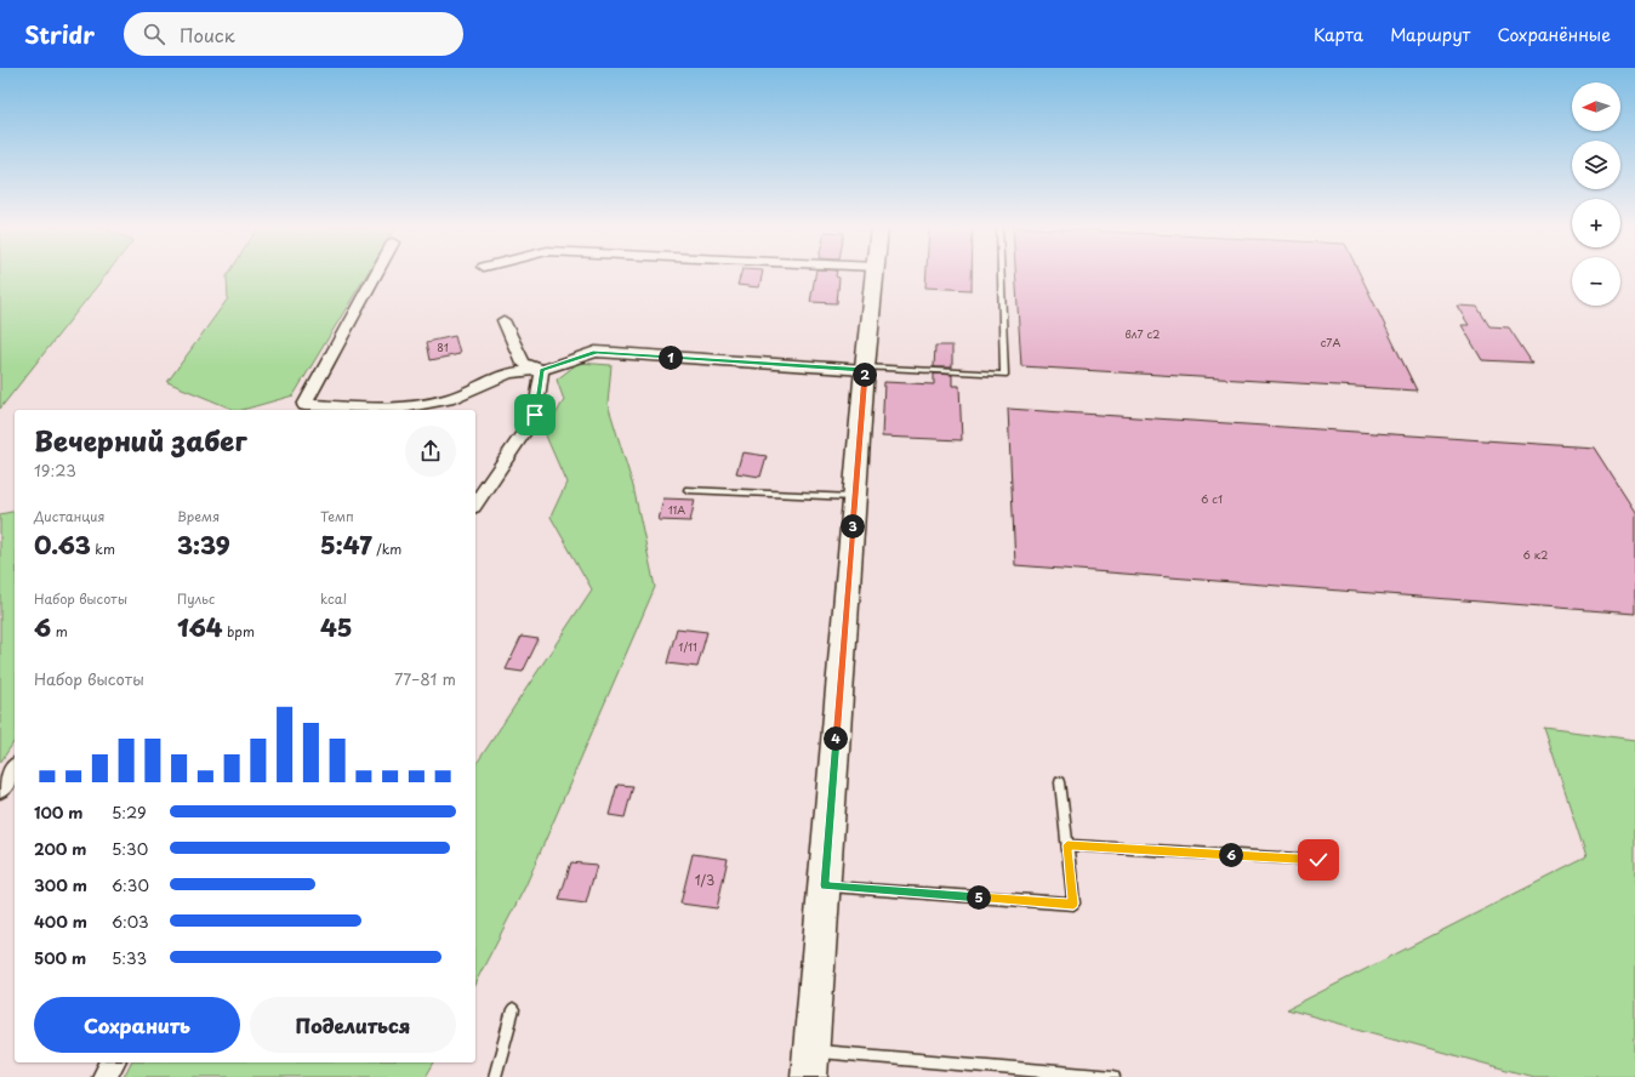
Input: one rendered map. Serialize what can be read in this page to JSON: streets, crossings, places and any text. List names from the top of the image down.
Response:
{
  "house_numbers": [
    "вл7 с2",
    "с7А",
    "81",
    "6 с1",
    "11А",
    "6 к2",
    "1/11",
    "1/3"
  ],
  "north": "left",
  "page": {
    "header": "Stridr",
    "search": "Поиск",
    "nav": ["Карта", "Маршрут", "Сохранённые"],
    "map_buttons": ["+", "−"],
    "pins": [
      "1",
      "2",
      "3",
      "4",
      "6",
      "5"
    ],
    "heading": ["Вечерний забег", "19:23"],
    "stats": [
      ["Дистанция", "0.63 km"],
      ["Время", "3:39"],
      ["Темп", "5:47 /km"],
      ["Набор высоты", "6 m"],
      ["Пульс", "164 bpm"],
      ["kcal", "45"]
    ],
    "chart": ["Набор высоты", "77–81 m"],
    "list": [
      {
        "name": "100 m",
        "note": "5:29"
      },
      {
        "name": "200 m",
        "note": "5:30"
      },
      {
        "name": "300 m",
        "note": "6:30"
      },
      {
        "name": "400 m",
        "note": "6:03"
      },
      {
        "name": "500 m",
        "note": "5:33"
      }
    ],
    "buttons": ["Сохранить", "Поделиться"]
  }
}
